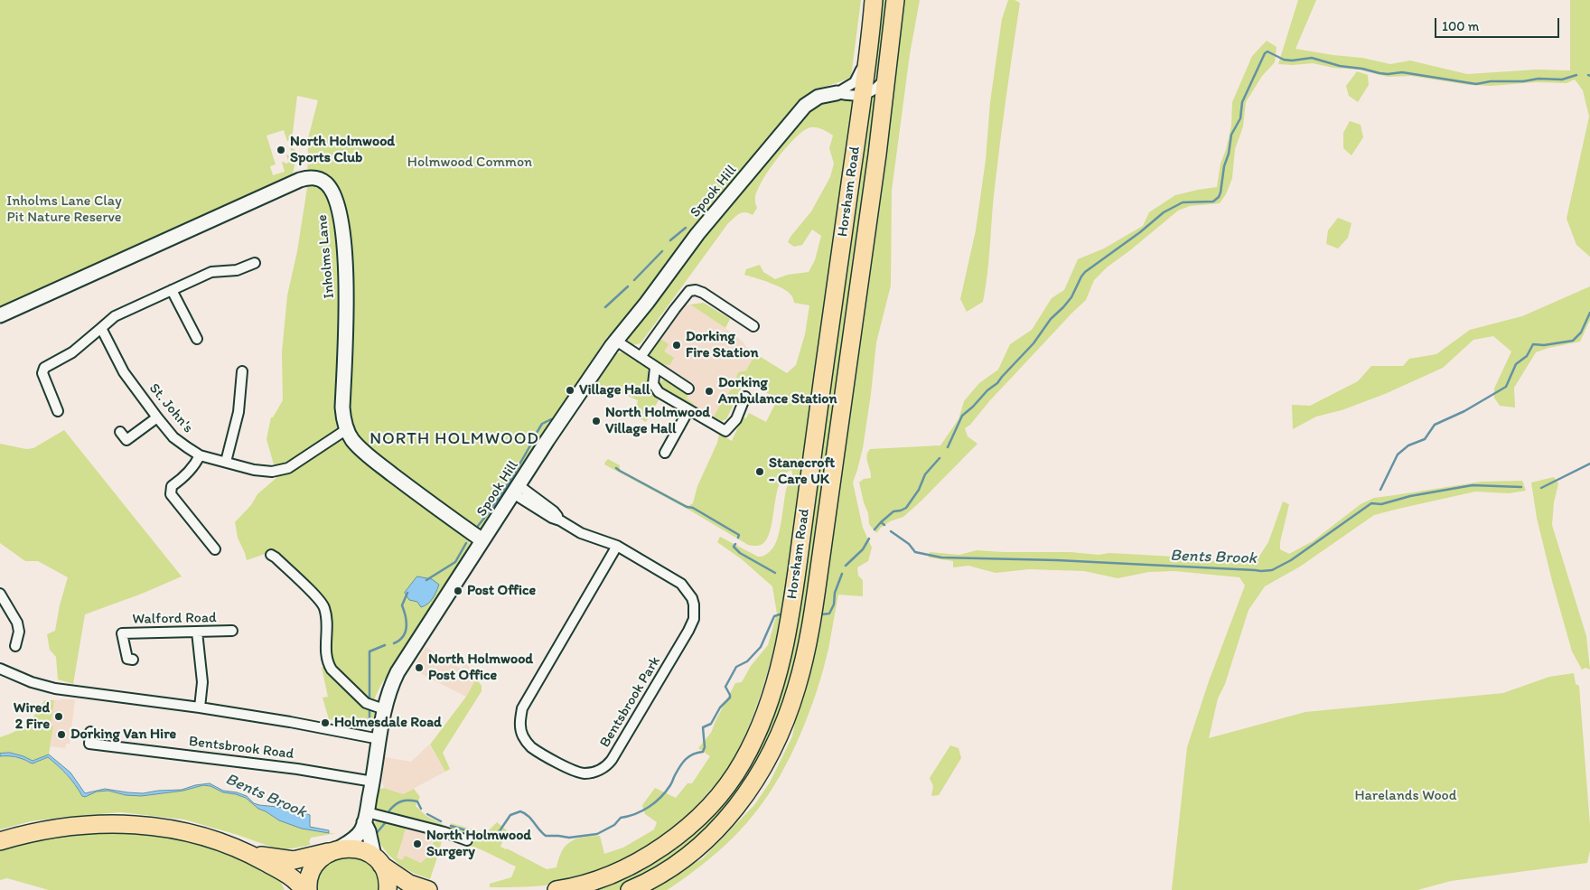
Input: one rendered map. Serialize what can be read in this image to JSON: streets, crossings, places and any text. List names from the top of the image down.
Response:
{
  "streets": {
    "highway": ["Horsham Road"],
    "street": [
      "Spook Hill",
      "Inholms Lane",
      "St. John's",
      "Walford Road",
      "Bentsbrook Park",
      "Bentsbrook Road"
    ]
  },
  "crossings": [
    ["Spook Hill", "Horsham Road"],
    ["Spook Hill", "Inholms Lane"],
    ["Spook Hill", "Bentsbrook Park"],
    ["Spook Hill", "Bentsbrook Road"],
    ["Inholms Lane", "St. John's"]
  ],
  "districts": ["NORTH HOLMWOOD"],
  "water": ["Bents Brook"],
  "parks": ["Holmwood Common", "Inholms Lane Clay Pit Nature Reserve", "Harelands Wood"],
  "places": [
    "North Holmwood Sports Club",
    "Dorking Fire Station",
    "Village Hall",
    "Dorking Ambulance Station",
    "North Holmwood Village Hall",
    "Stanecroft - Care UK",
    "Post Office",
    "North Holmwood Post Office",
    "Wired 2 Fire",
    "Holmesdale Road",
    "Dorking Van Hire",
    "North Holmwood Surgery"
  ],
  "scale_bar": "100 m"
}
